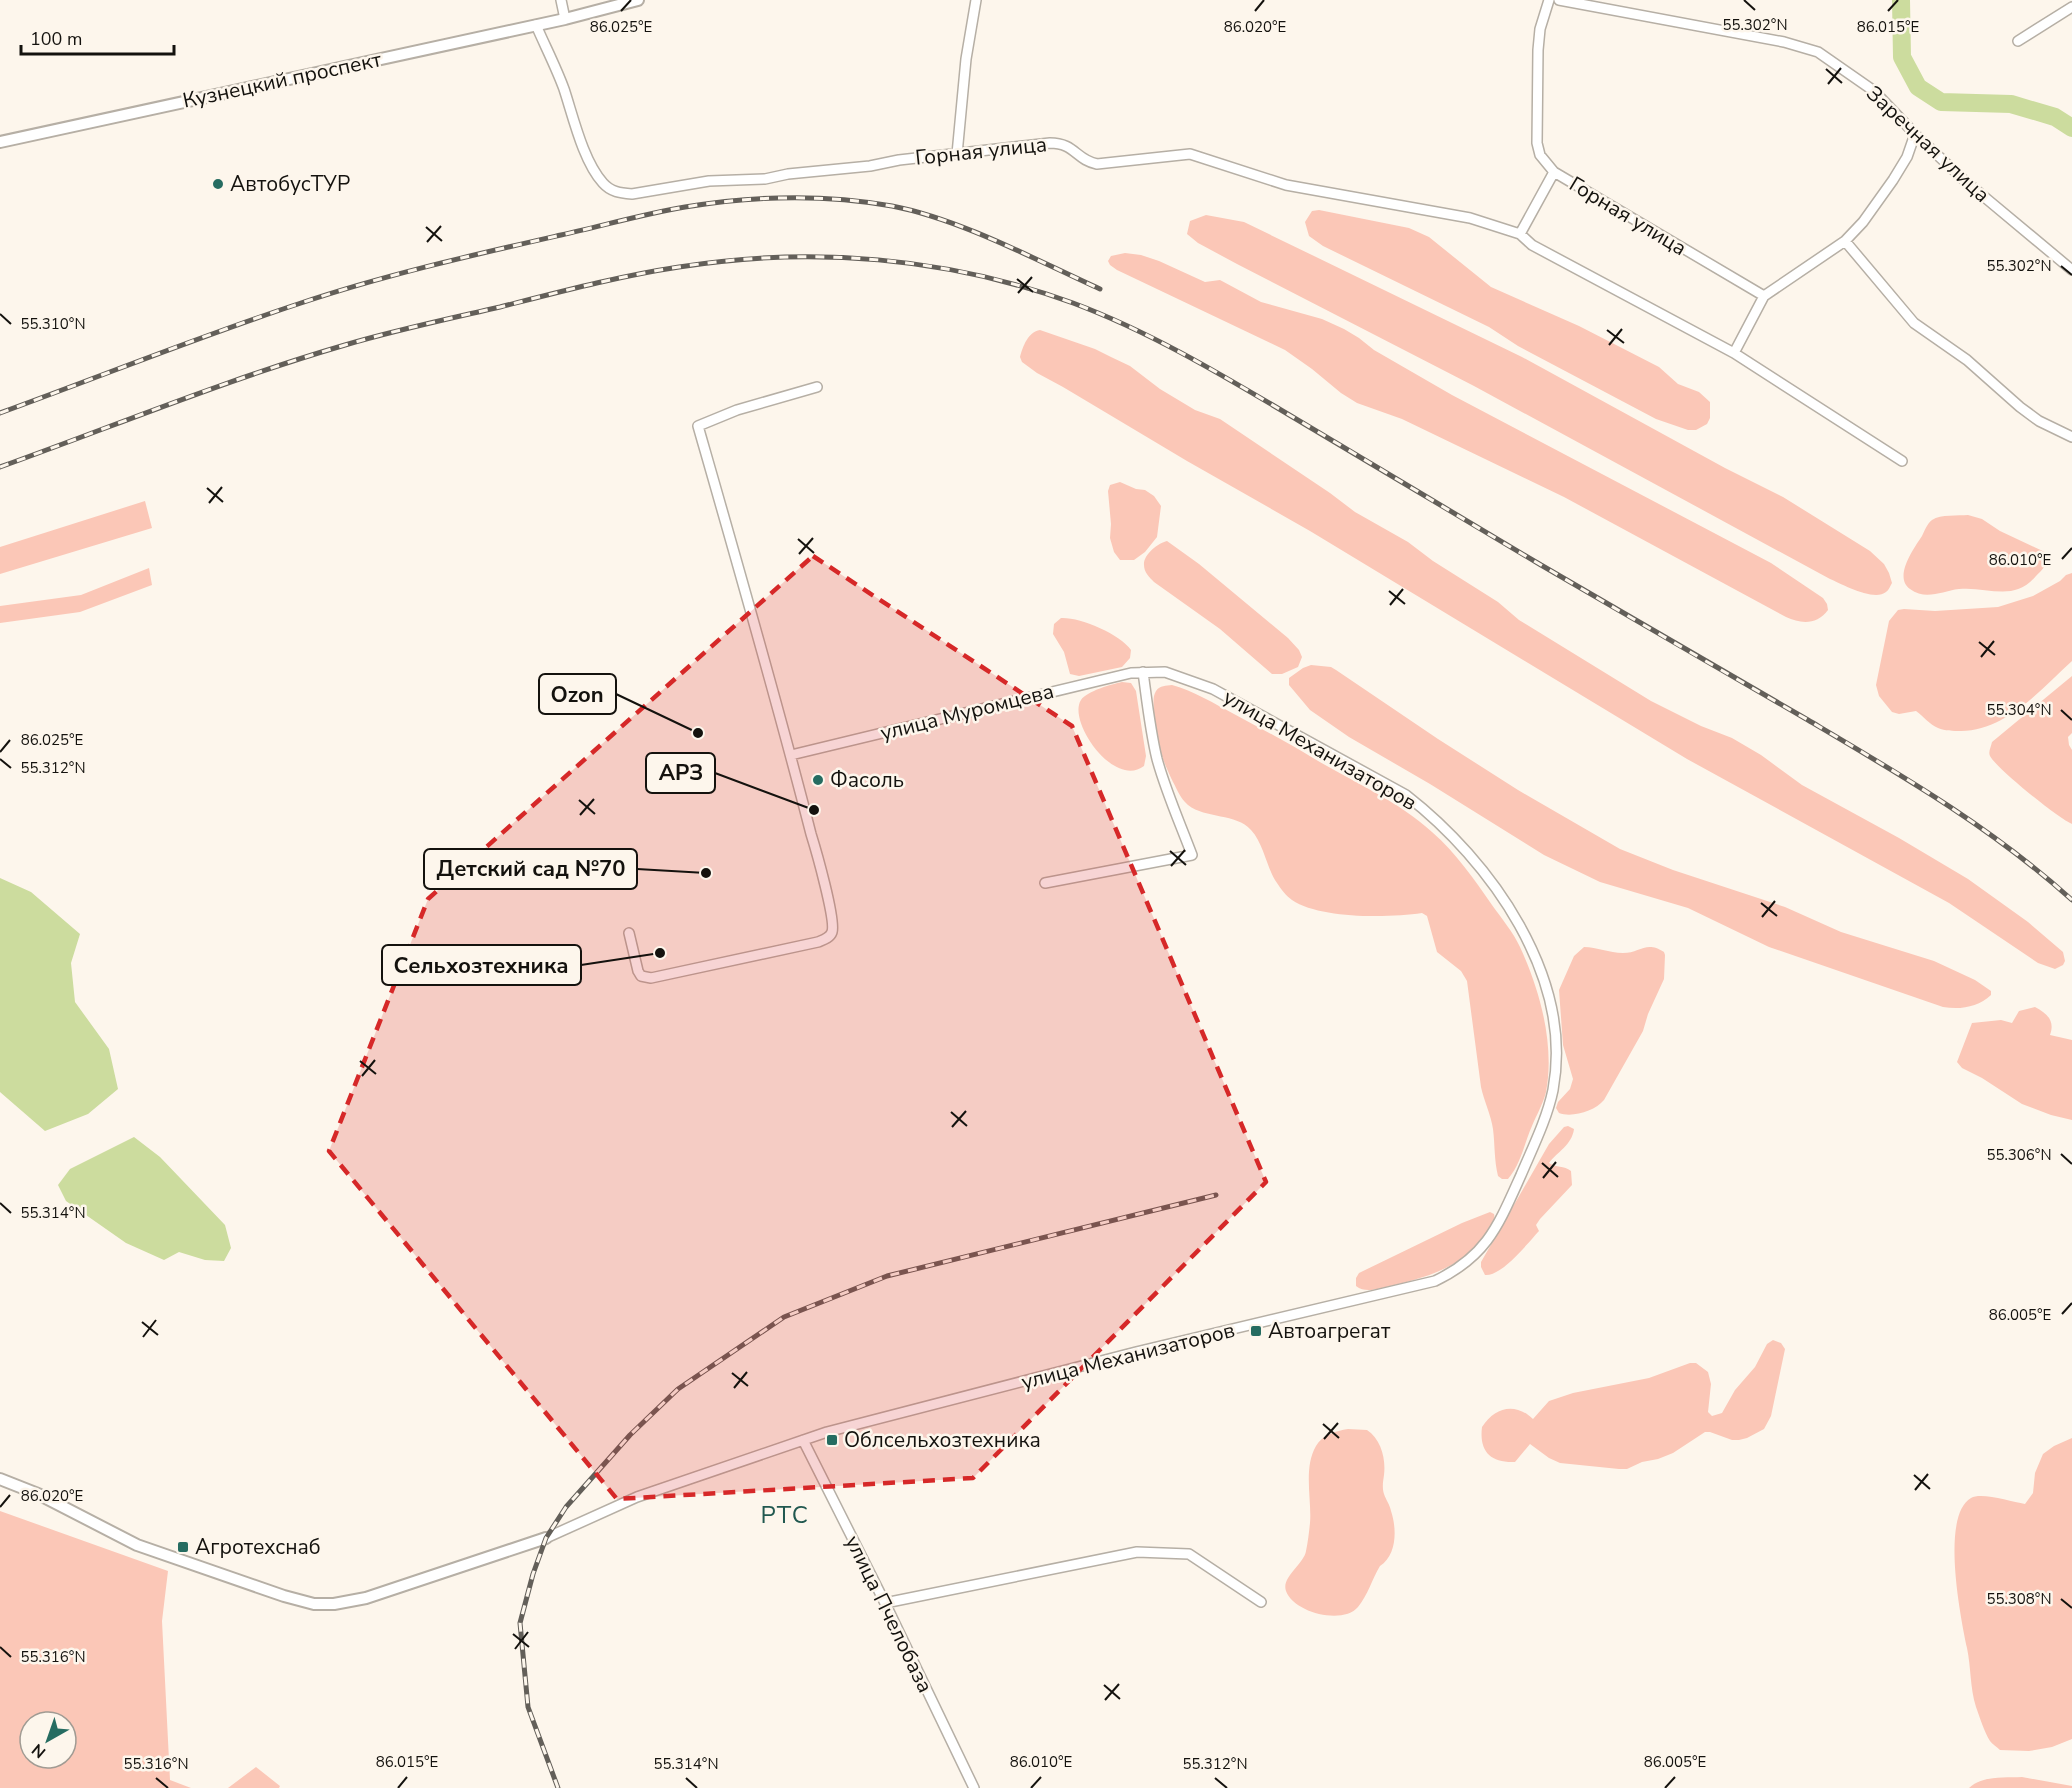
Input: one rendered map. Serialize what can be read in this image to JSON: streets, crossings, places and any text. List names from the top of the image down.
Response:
{
  "streets": {
    "street": [
      "Кузнецкий проспект",
      "Заречная улица",
      "Горная улица",
      "улица Муромцева",
      "улица Механизаторов",
      "улица Пчелобаза"
    ]
  },
  "crossings": [
    ["Кузнецкий проспект", "Горная улица"],
    ["улица Муромцева", "улица Механизаторов"],
    ["улица Механизаторов", "улица Пчелобаза"]
  ],
  "districts": ["РТС"],
  "places": {
    "other": [
      "АвтобусТУР",
      "Ozon",
      "Фасоль",
      "АРЗ",
      "Детский сад №70",
      "Сельхозтехника"
    ],
    "transit": ["Автоагрегат", "Облсельхозтехника", "Агротехснаб"]
  },
  "scale_bar": "100 m",
  "north": "bottom left",
  "coordinates": [
    "55.302°N",
    "86.025°E",
    "86.020°E",
    "86.015°E",
    "55.310°N",
    "86.010°E",
    "55.304°N",
    "55.312°N",
    "55.306°N",
    "55.314°N",
    "86.005°E",
    "55.308°N",
    "55.316°N"
  ]
}
